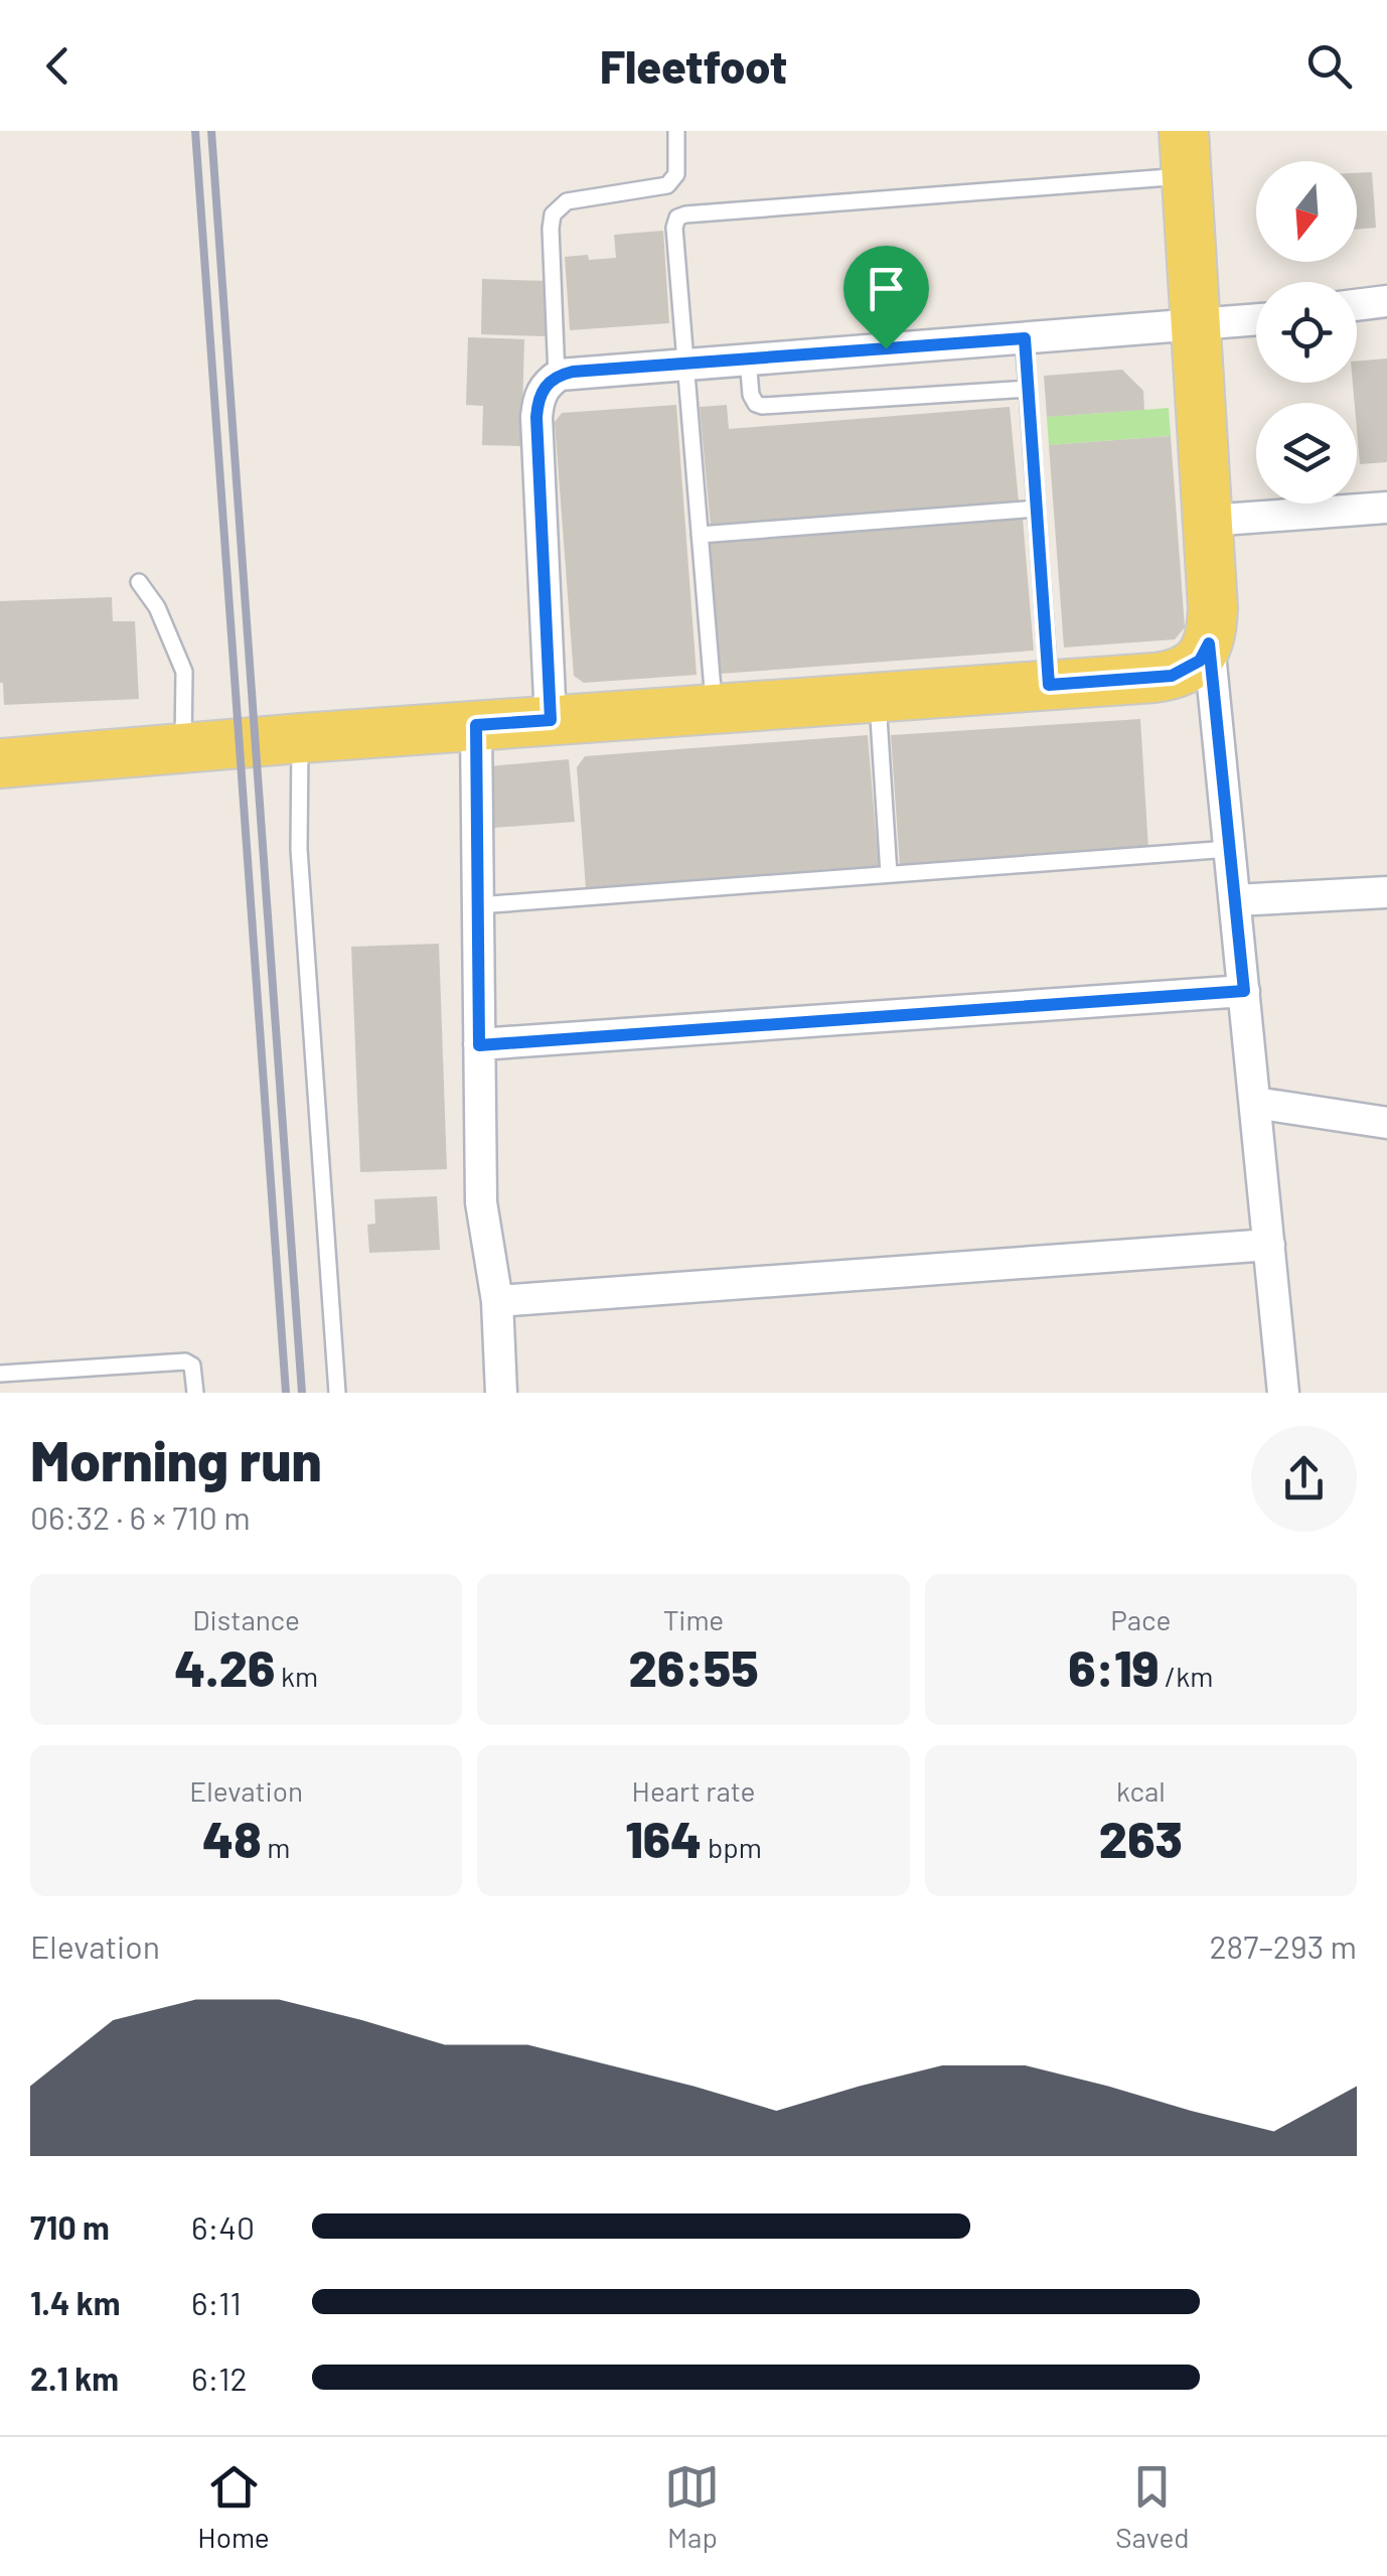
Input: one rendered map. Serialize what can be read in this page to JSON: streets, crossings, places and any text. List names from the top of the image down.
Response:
{
  "north": "bottom",
  "page": {
    "header": "Fleetfoot",
    "heading": ["Morning run", "06:32 · 6 × 710 m"],
    "stats": [
      ["Distance", "4.26 km"],
      ["Time", "26:55"],
      ["Pace", "6:19 /km"],
      ["Elevation", "48 m"],
      ["Heart rate", "164 bpm"],
      ["kcal", "263"]
    ],
    "chart": ["Elevation", "287–293 m"],
    "list": [
      {
        "name": "710 m",
        "note": "6:40"
      },
      {
        "name": "1.4 km",
        "note": "6:11"
      },
      {
        "name": "2.1 km",
        "note": "6:12"
      }
    ],
    "tabs": ["Home", "Map", "Saved"]
  }
}
